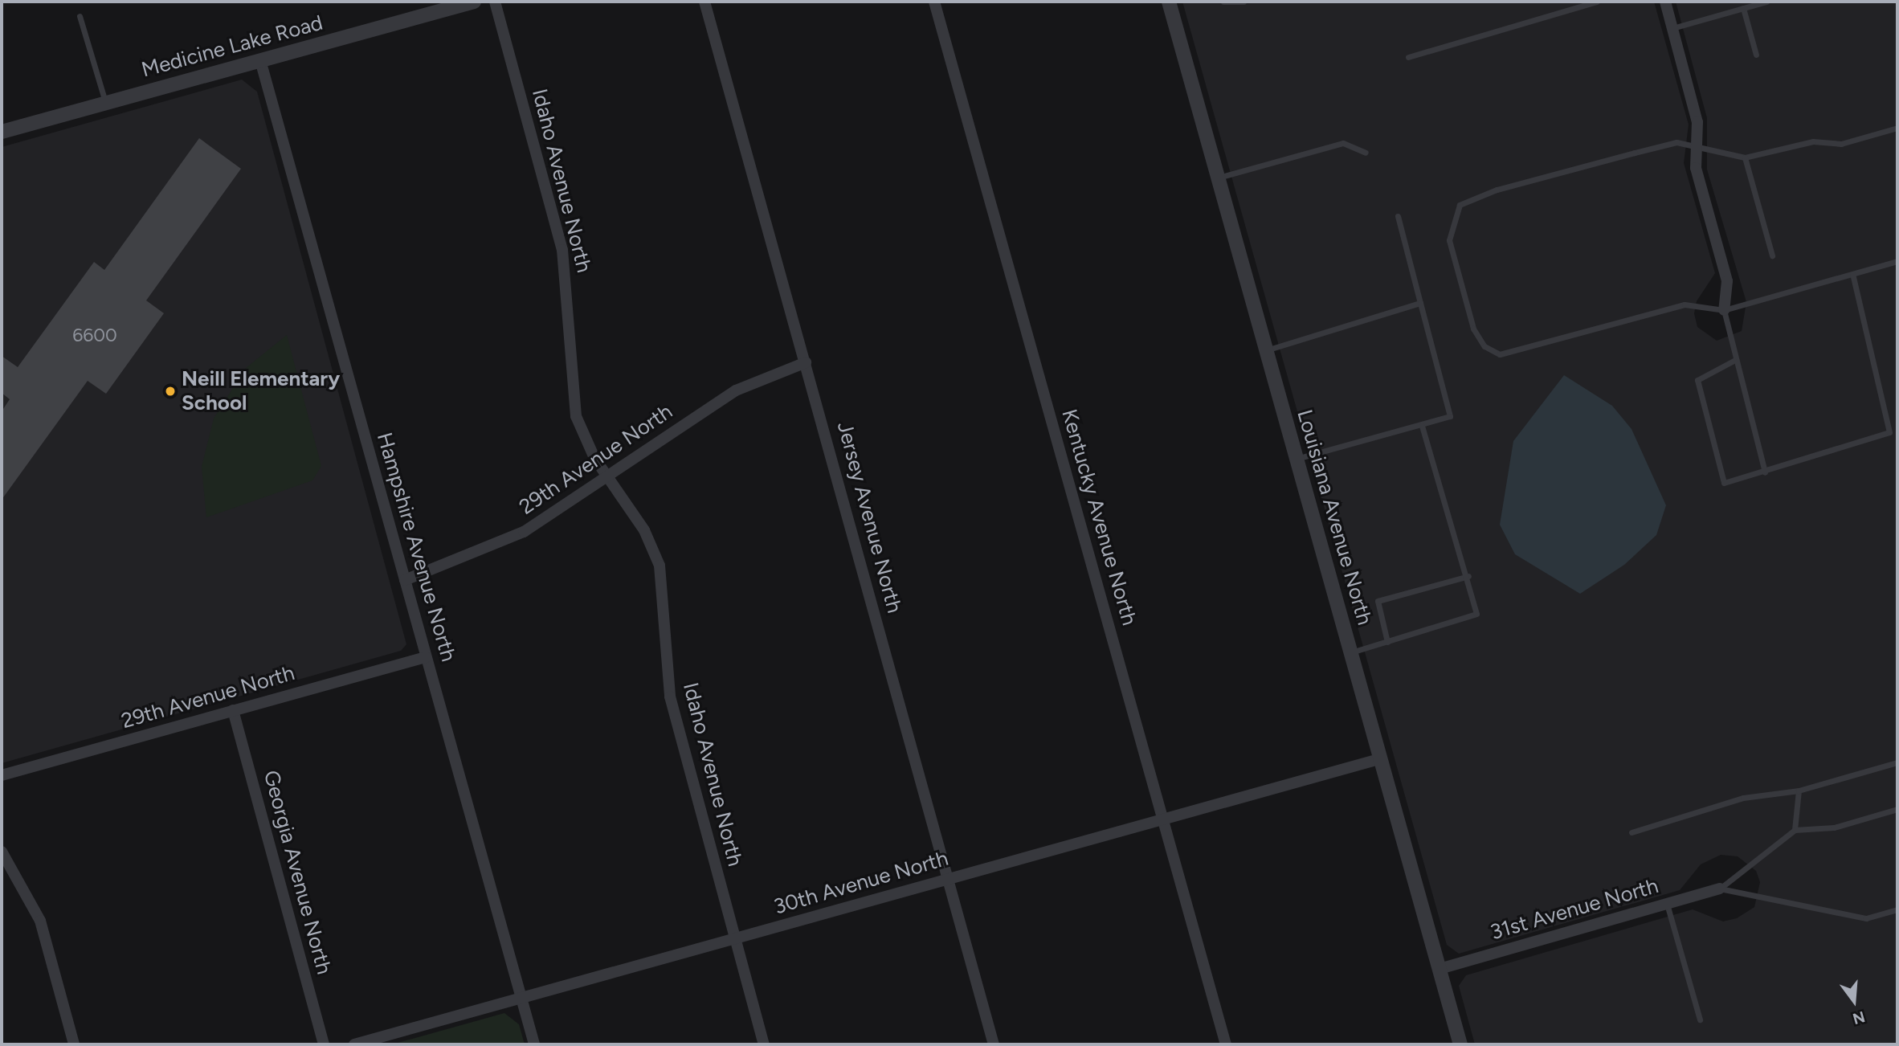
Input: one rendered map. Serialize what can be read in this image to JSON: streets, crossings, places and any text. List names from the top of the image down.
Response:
{
  "streets": {
    "street": [
      "Medicine Lake Road",
      "Idaho Avenue North",
      "29th Avenue North",
      "Jersey Avenue North",
      "Kentucky Avenue North",
      "Louisiana Avenue North",
      "Hampshire Avenue North",
      "Georgia Avenue North",
      "30th Avenue North",
      "31st Avenue North"
    ]
  },
  "crossings": [
    ["Medicine Lake Road", "Hampshire Avenue North"],
    ["Idaho Avenue North", "29th Avenue North"],
    ["Idaho Avenue North", "30th Avenue North"],
    ["29th Avenue North", "Jersey Avenue North"],
    ["29th Avenue North", "Hampshire Avenue North"],
    ["29th Avenue North", "Georgia Avenue North"],
    ["Jersey Avenue North", "30th Avenue North"],
    ["Kentucky Avenue North", "30th Avenue North"],
    ["Louisiana Avenue North", "30th Avenue North"],
    ["Louisiana Avenue North", "31st Avenue North"],
    ["Hampshire Avenue North", "30th Avenue North"]
  ],
  "places": ["Neill Elementary School"],
  "house_numbers": ["6600"],
  "north": "bottom"
}
